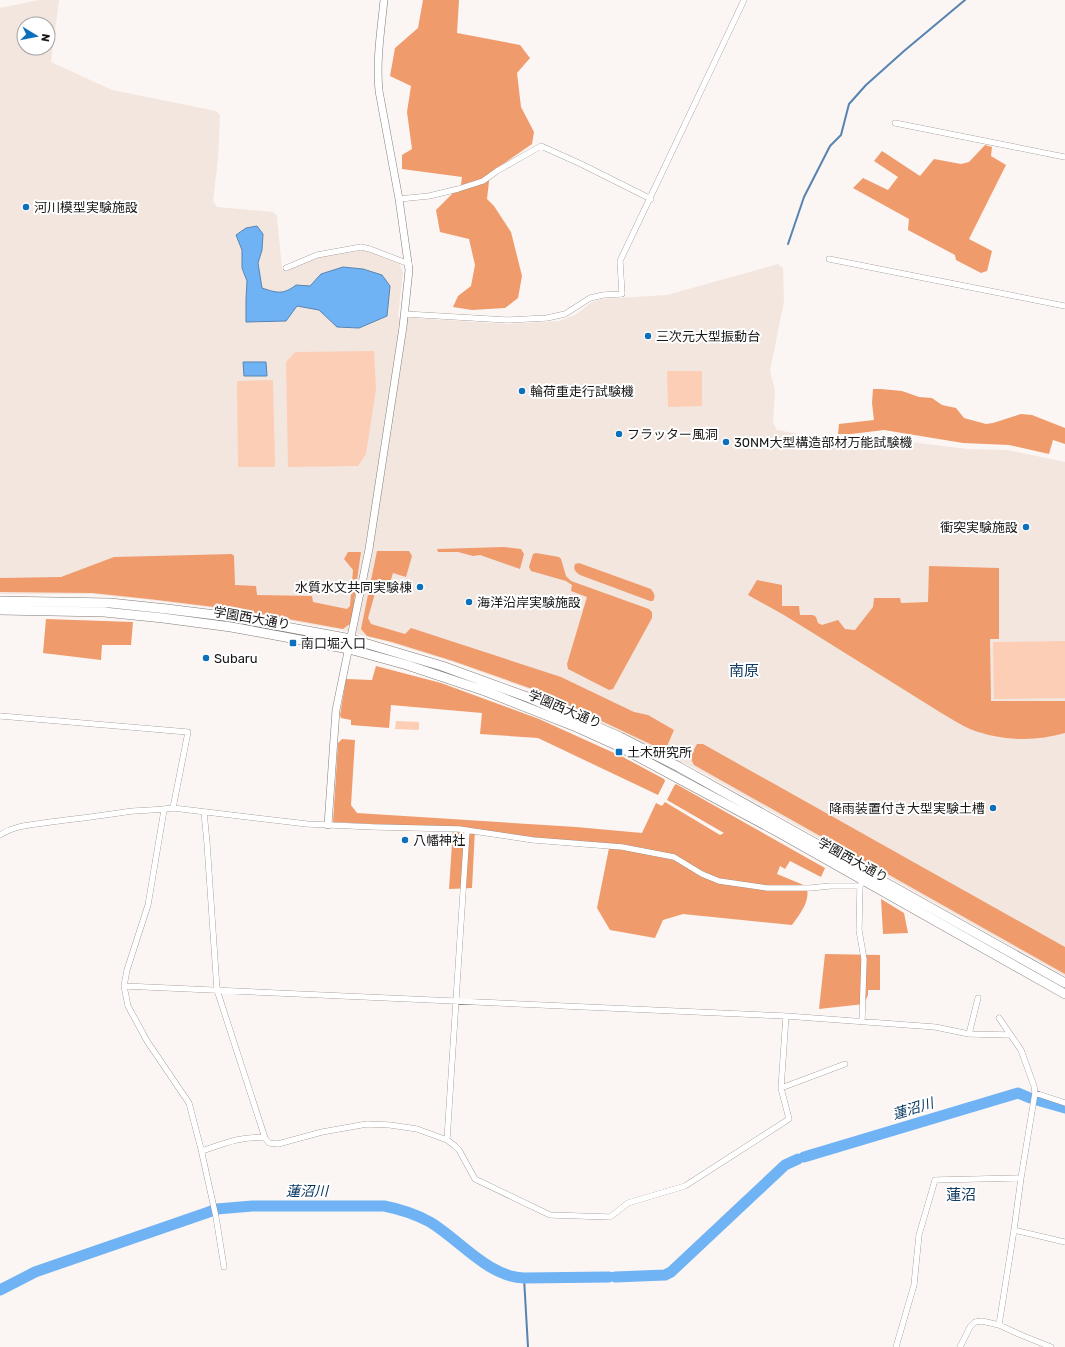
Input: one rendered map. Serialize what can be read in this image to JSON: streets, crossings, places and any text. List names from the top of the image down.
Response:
{
  "streets": {
    "highway": ["学園西大通り"]
  },
  "districts": ["南原", "蓮沼"],
  "water": ["蓮沼川"],
  "places": {
    "other": [
      "河川模型実験施設",
      "三次元大型振動台",
      "輪荷重走行試験機",
      "フラッター風洞",
      "30NM大型構造部材万能試験機",
      "衝突実験施設",
      "水質水文共同実験棟",
      "海洋沿岸実験施設",
      "Subaru",
      "降雨装置付き大型実験土槽",
      "八幡神社"
    ],
    "transit": ["南口堀入口", "土木研究所"]
  },
  "north": "right"
}
